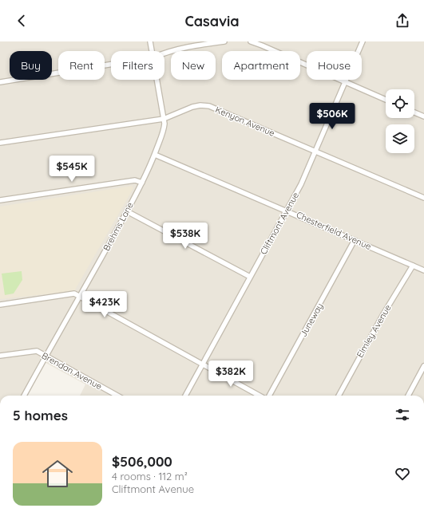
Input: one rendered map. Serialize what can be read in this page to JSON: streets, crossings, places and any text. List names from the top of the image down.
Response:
{
  "streets": {
    "street": [
      "Kenyon Avenue",
      "Cliftmont Avenue",
      "Brehms Lane",
      "Chesterfield Avenue",
      "Juneway",
      "Elmley Avenue",
      "Brendan Avenue"
    ]
  },
  "crossings": [
    ["Kenyon Avenue", "Cliftmont Avenue"],
    ["Kenyon Avenue", "Brehms Lane"],
    ["Cliftmont Avenue", "Chesterfield Avenue"],
    ["Brehms Lane", "Chesterfield Avenue"],
    ["Brehms Lane", "Brendan Avenue"],
    ["Chesterfield Avenue", "Juneway"],
    ["Chesterfield Avenue", "Elmley Avenue"]
  ],
  "page": {
    "header": "Casavia",
    "chip": [
      "Buy",
      "Rent",
      "Filters",
      "New",
      "Apartment",
      "House"
    ],
    "price": [
      "$506K",
      "$545K",
      "$538K",
      "$423K",
      "$382K"
    ],
    "heading": "5 homes",
    "list": [
      {
        "name": "$506,000",
        "note": "4 rooms · 112 m² · Cliftmont Avenue"
      }
    ]
  }
}
